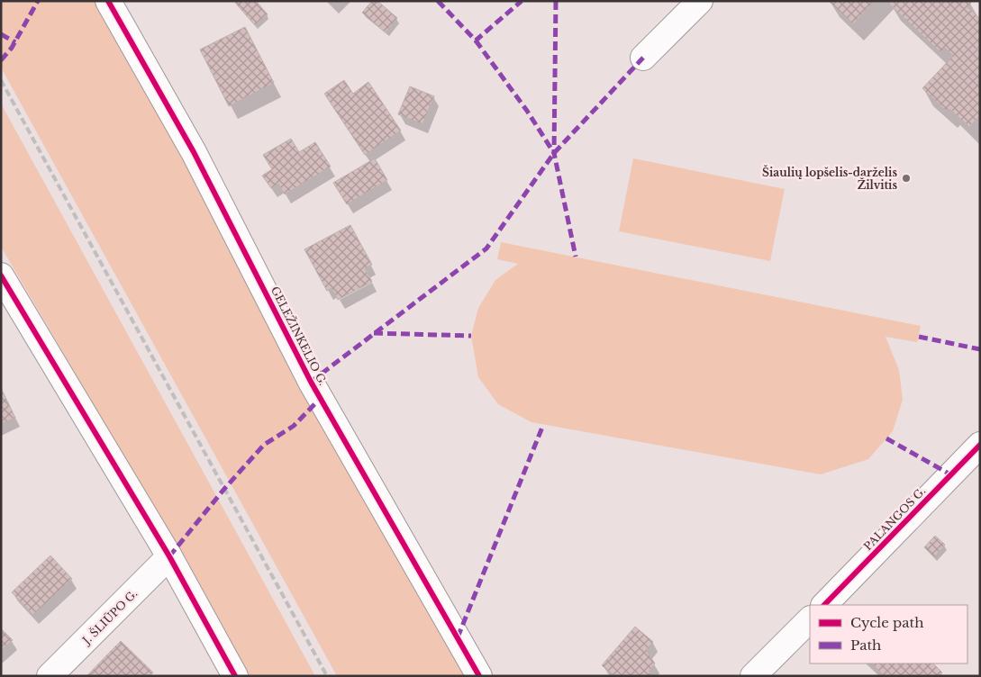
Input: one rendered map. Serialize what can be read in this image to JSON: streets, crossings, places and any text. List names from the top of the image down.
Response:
{
  "streets": {
    "street": ["GELEŽINKELIO G.", "PALANGOS G.", "J. ŠLIŪPO G."]
  },
  "places": ["Šiaulių lopšelis-darželis Žilvitis"],
  "legend": ["Cycle path", "Path"]
}
